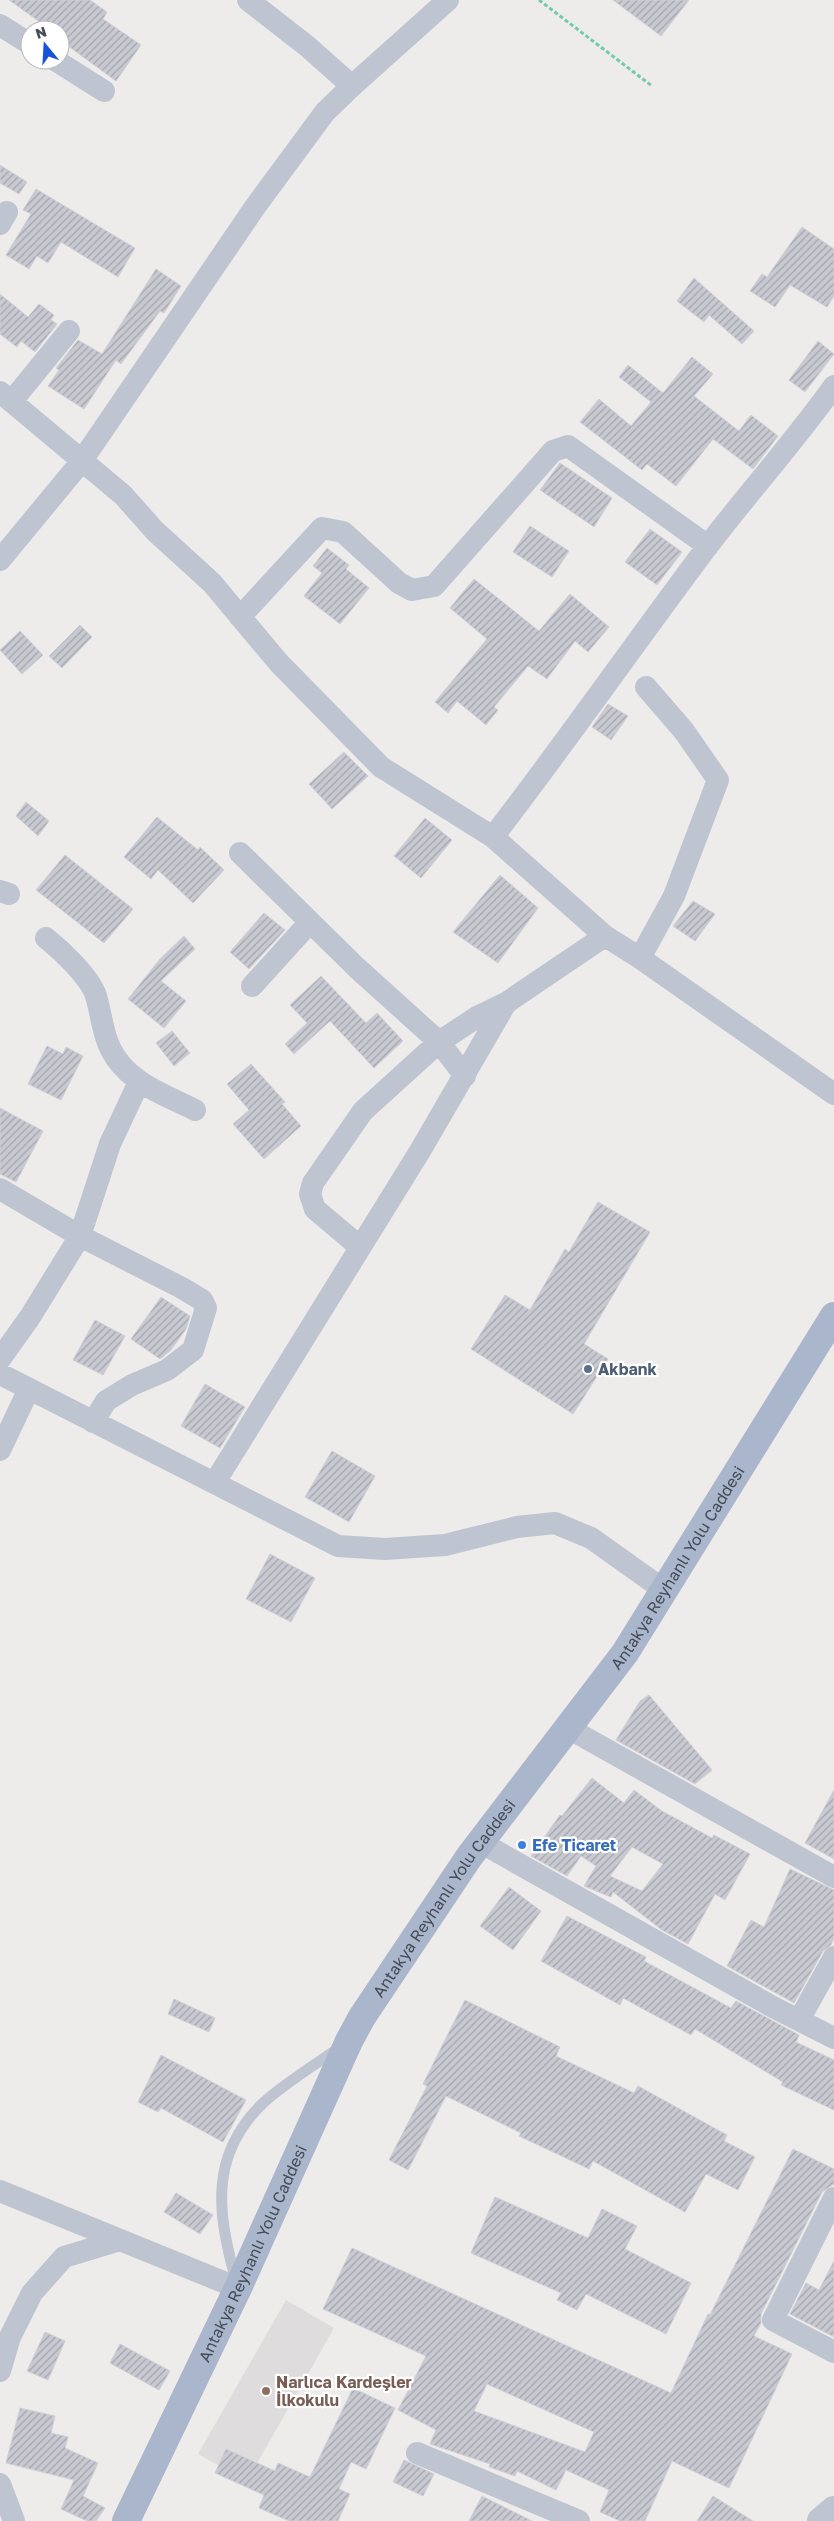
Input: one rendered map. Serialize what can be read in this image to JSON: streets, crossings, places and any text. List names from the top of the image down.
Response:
{
  "streets": {
    "main road": ["Antakya Reyhanlı Yolu Caddesi"]
  },
  "places": ["Akbank", "Efe Ticaret", "Narlıca Kardeşler İlkokulu"],
  "north": "top"
}
